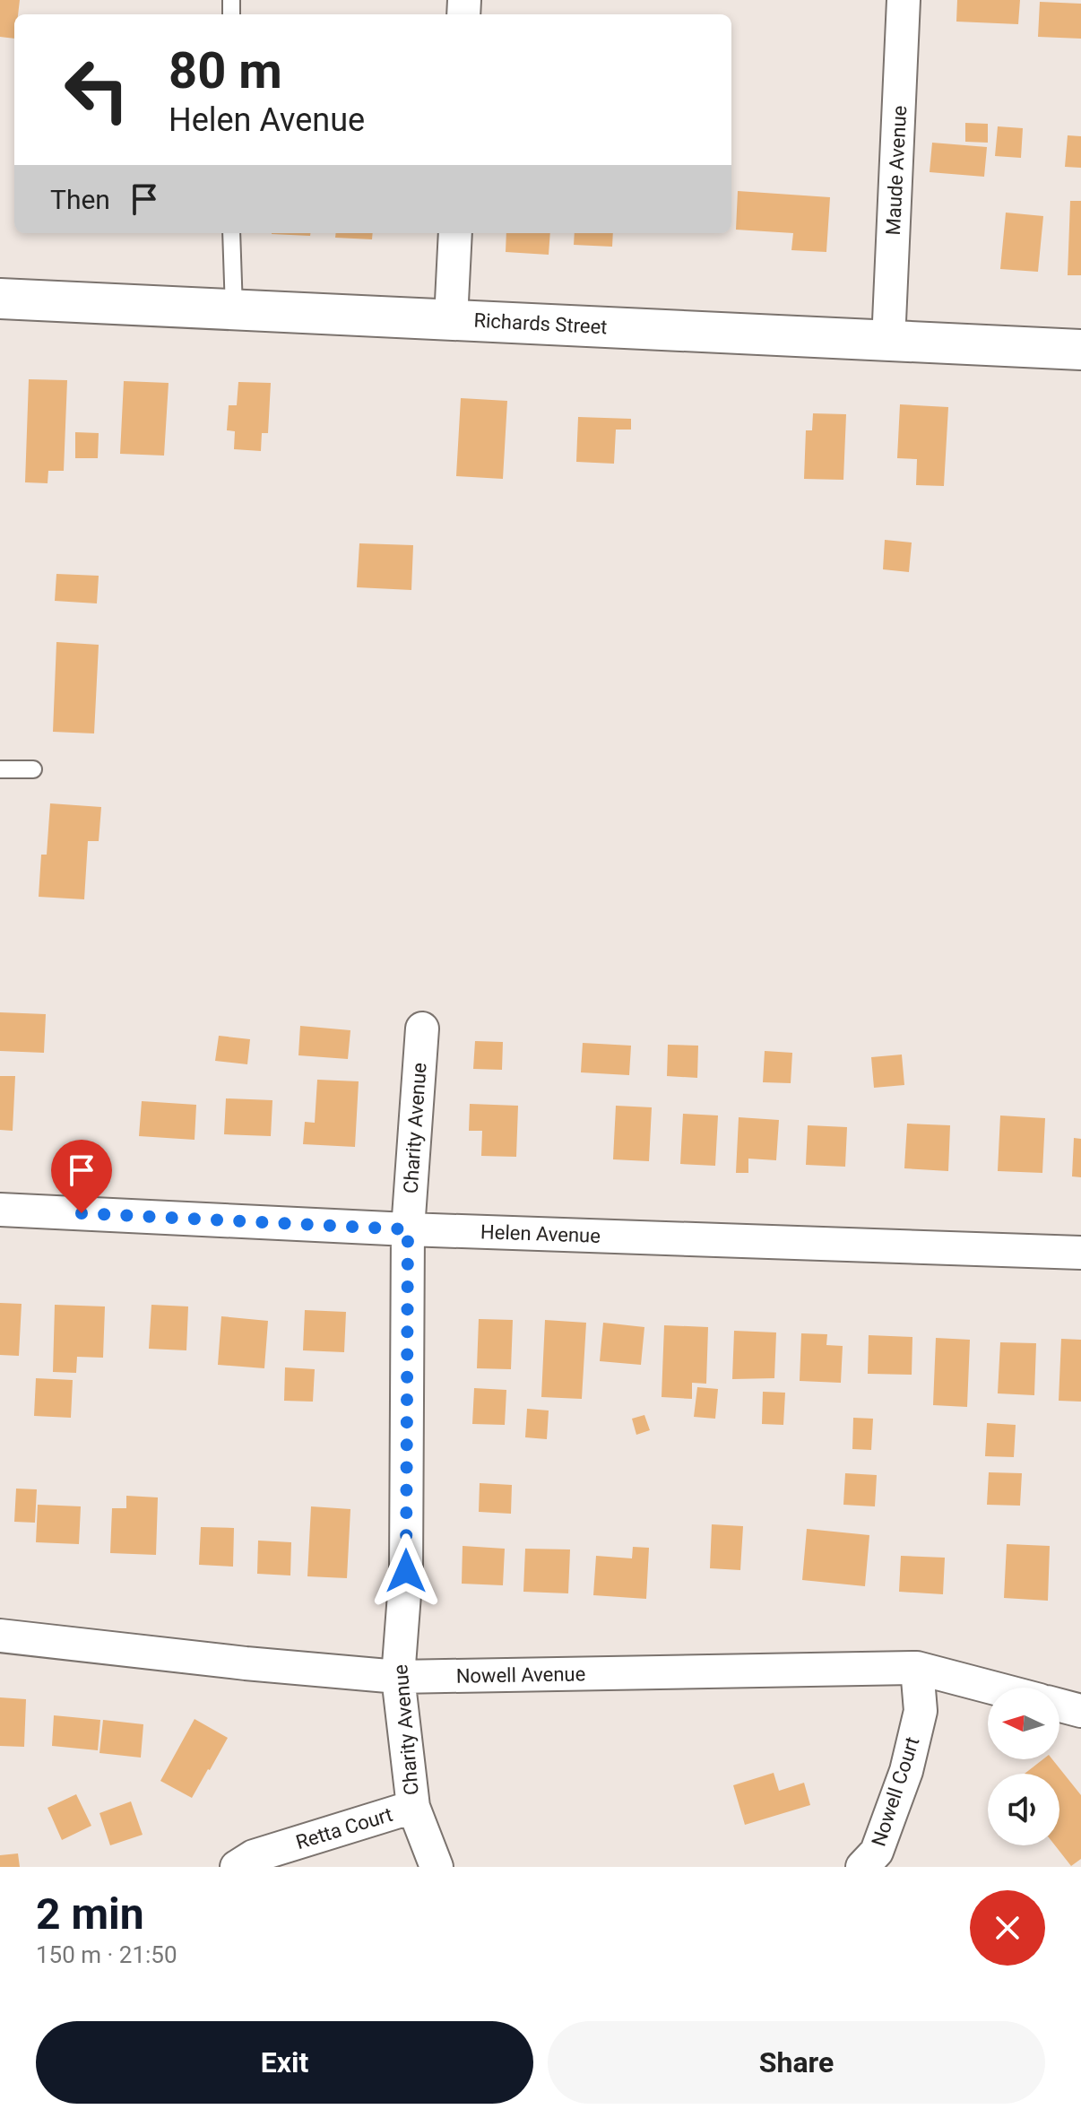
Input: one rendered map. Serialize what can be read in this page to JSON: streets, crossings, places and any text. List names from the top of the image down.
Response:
{
  "streets": {
    "street": [
      "Maude Avenue",
      "Richards Street",
      "Charity Avenue",
      "Helen Avenue",
      "Nowell Avenue",
      "Nowell Court",
      "Retta Court"
    ]
  },
  "crossings": [
    ["Maude Avenue", "Richards Street"],
    ["Charity Avenue", "Helen Avenue"],
    ["Charity Avenue", "Nowell Avenue"],
    ["Charity Avenue", "Retta Court"],
    ["Nowell Avenue", "Nowell Court"]
  ],
  "north": "left",
  "page": {
    "turn": ["80 m", "Helen Avenue"],
    "then": "Then",
    "heading": ["2 min", "150 m · 21:50"],
    "buttons": ["Exit", "Share"]
  }
}
